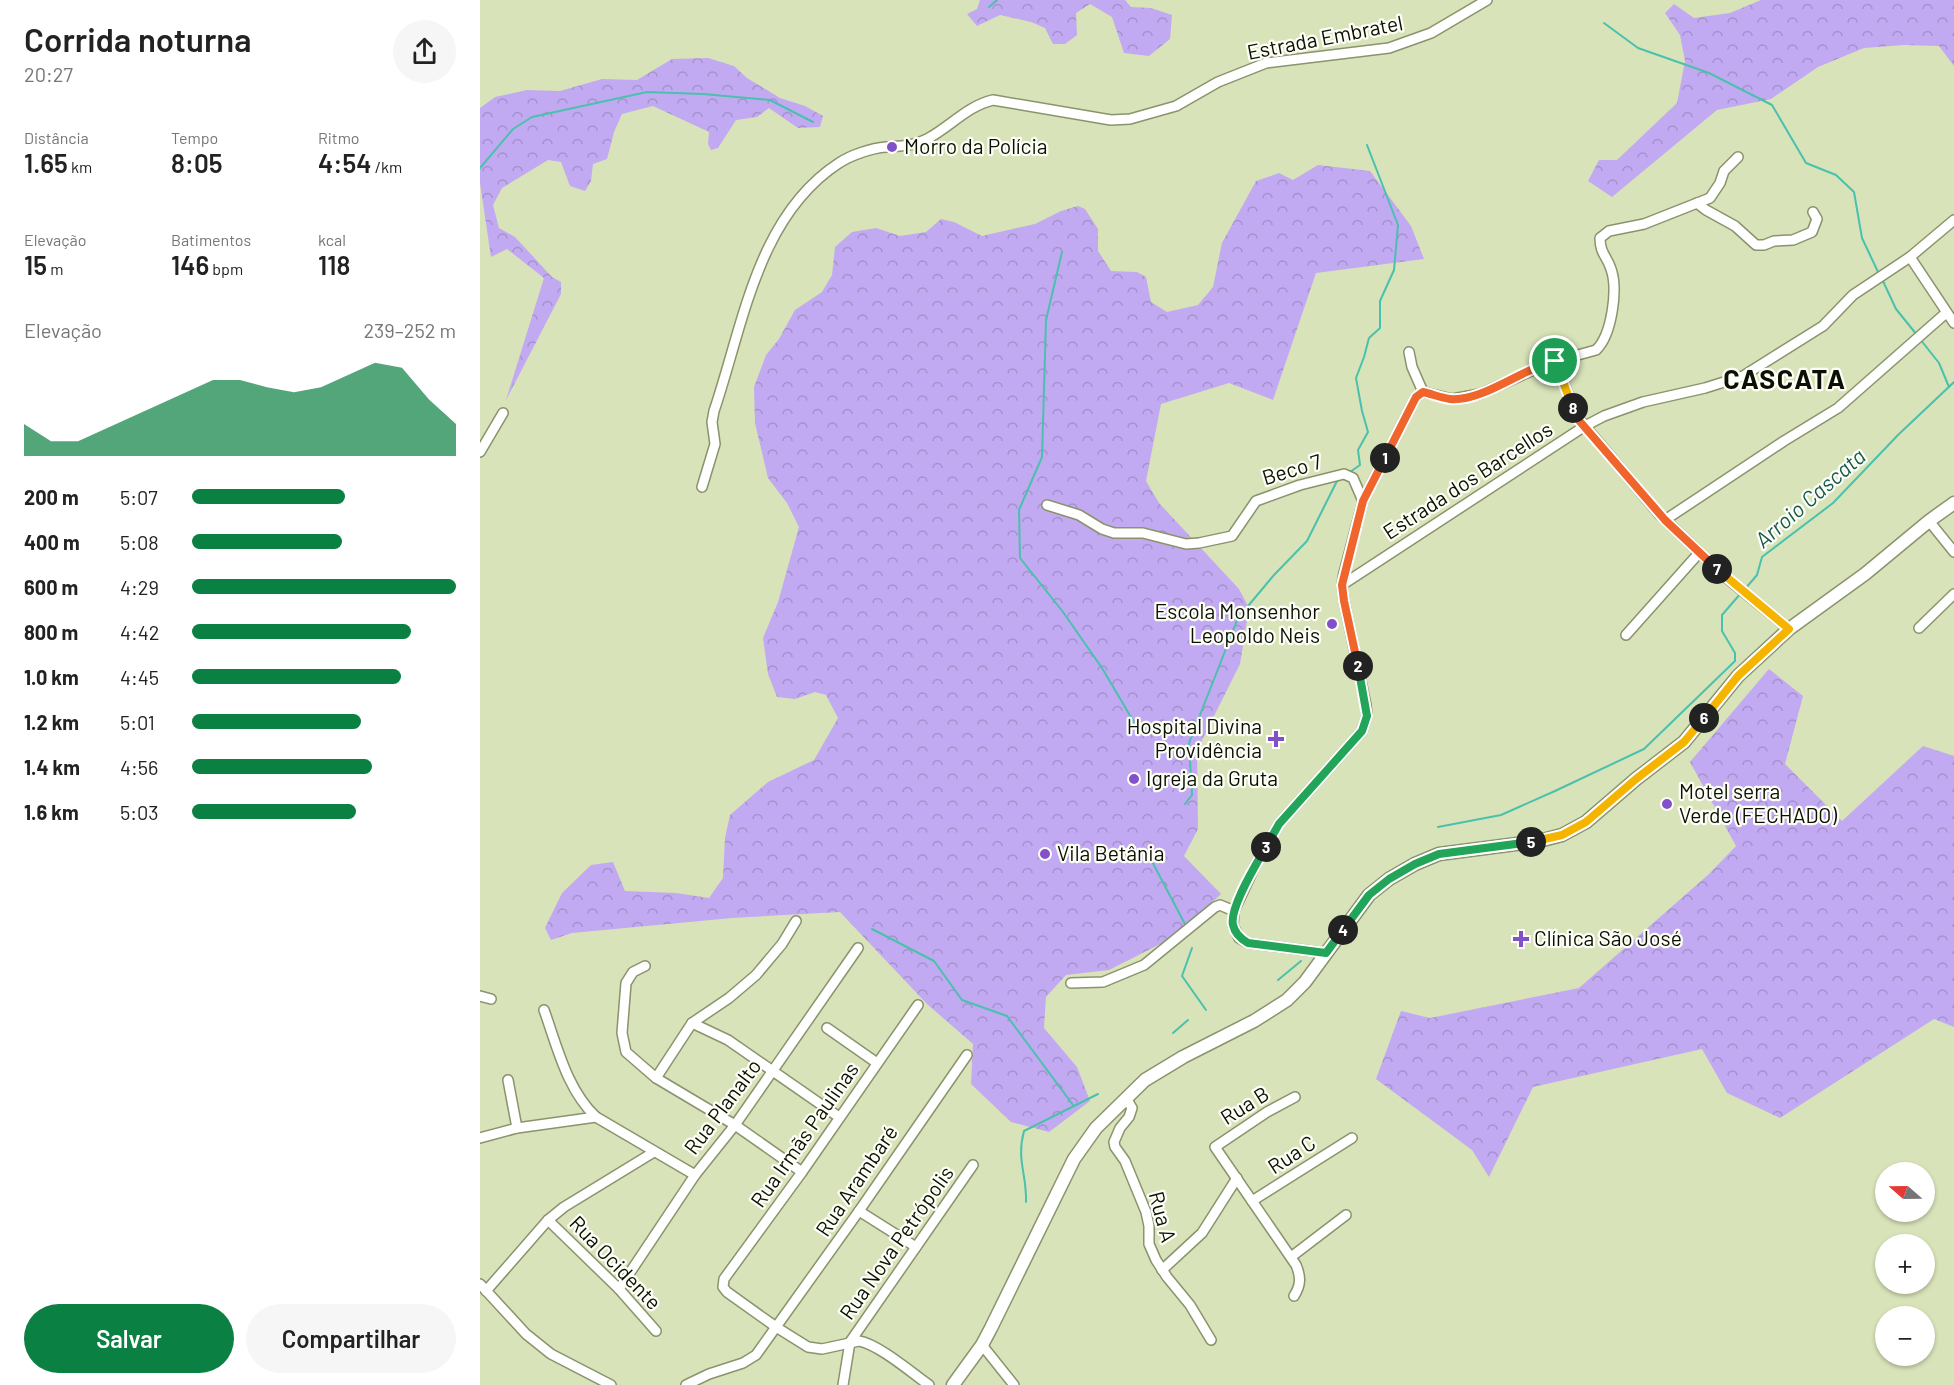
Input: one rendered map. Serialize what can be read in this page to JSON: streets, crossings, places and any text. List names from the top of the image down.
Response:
{
  "streets": {
    "street": [
      "Estrada Embratel",
      "Beco 7",
      "Estrada dos Barcellos",
      "Rua B",
      "Rua Planalto",
      "Rua Irmãs Paulinas",
      "Rua C",
      "Rua Arambaré",
      "Rua A",
      "Rua Nova Petrópolis",
      "Rua Ocidente"
    ]
  },
  "crossings": [
    ["Rua Planalto", "Rua Ocidente"],
    ["Rua Irmãs Paulinas", "Rua Arambaré"]
  ],
  "districts": ["CASCATA"],
  "water": ["Arroio Cascata"],
  "places": {
    "other": [
      "Morro da Polícia",
      "Escola Monsenhor Leopoldo Neis",
      "Igreja da Gruta",
      "Motel serra Verde (FECHADO)",
      "Vila Betânia"
    ],
    "health": ["Hospital Divina Providência", "Clínica São José"]
  },
  "north": "left",
  "page": {
    "heading": ["Corrida noturna", "20:27"],
    "stats": [
      ["Distância", "1.65 km"],
      ["Tempo", "8:05"],
      ["Ritmo", "4:54 /km"],
      ["Elevação", "15 m"],
      ["Batimentos", "146 bpm"],
      ["kcal", "118"]
    ],
    "chart": ["Elevação", "239–252 m"],
    "pins": [
      "8",
      "1",
      "7",
      "2",
      "6",
      "5",
      "3",
      "4"
    ],
    "list": [
      {
        "name": "200 m",
        "note": "5:07"
      },
      {
        "name": "400 m",
        "note": "5:08"
      },
      {
        "name": "600 m",
        "note": "4:29"
      },
      {
        "name": "800 m",
        "note": "4:42"
      },
      {
        "name": "1.0 km",
        "note": "4:45"
      },
      {
        "name": "1.2 km",
        "note": "5:01"
      },
      {
        "name": "1.4 km",
        "note": "4:56"
      },
      {
        "name": "1.6 km",
        "note": "5:03"
      }
    ],
    "map_buttons": ["+", "−"],
    "buttons": ["Salvar", "Compartilhar"]
  }
}
